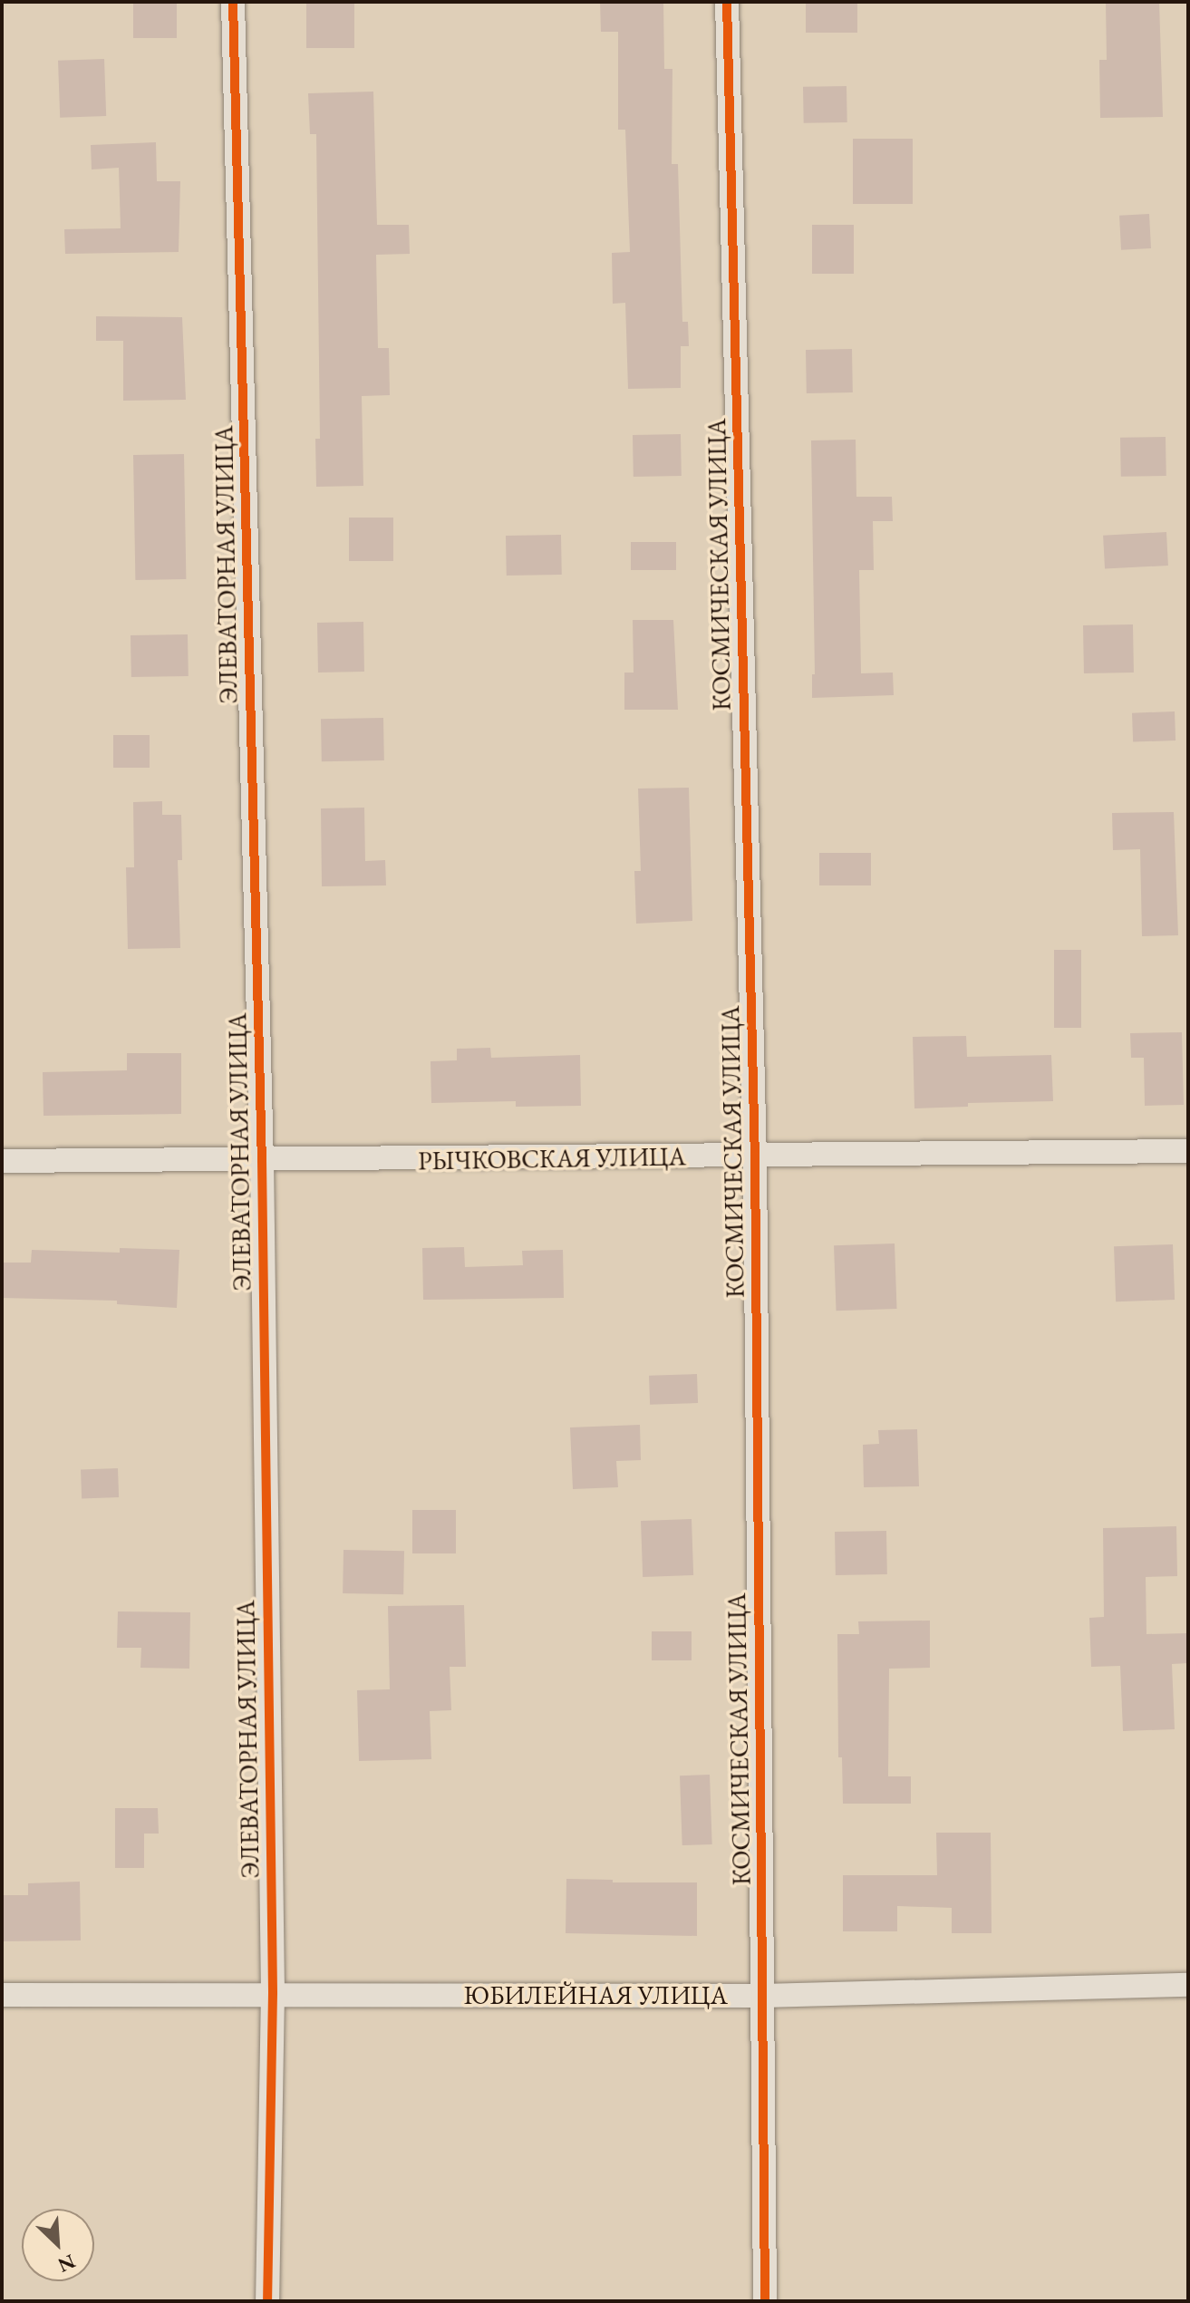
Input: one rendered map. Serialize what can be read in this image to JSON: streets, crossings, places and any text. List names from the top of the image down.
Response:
{
  "streets": {
    "street": [
      "ЭЛЕВАТОРНАЯ УЛИЦА",
      "КОСМИЧЕСКАЯ УЛИЦА",
      "РЫЧКОВСКАЯ УЛИЦА",
      "ЮБИЛЕЙНАЯ УЛИЦА"
    ]
  },
  "crossings": [
    ["ЭЛЕВАТОРНАЯ УЛИЦА", "РЫЧКОВСКАЯ УЛИЦА"],
    ["ЭЛЕВАТОРНАЯ УЛИЦА", "ЮБИЛЕЙНАЯ УЛИЦА"],
    ["КОСМИЧЕСКАЯ УЛИЦА", "РЫЧКОВСКАЯ УЛИЦА"],
    ["КОСМИЧЕСКАЯ УЛИЦА", "ЮБИЛЕЙНАЯ УЛИЦА"]
  ],
  "north": "bottom right"
}
